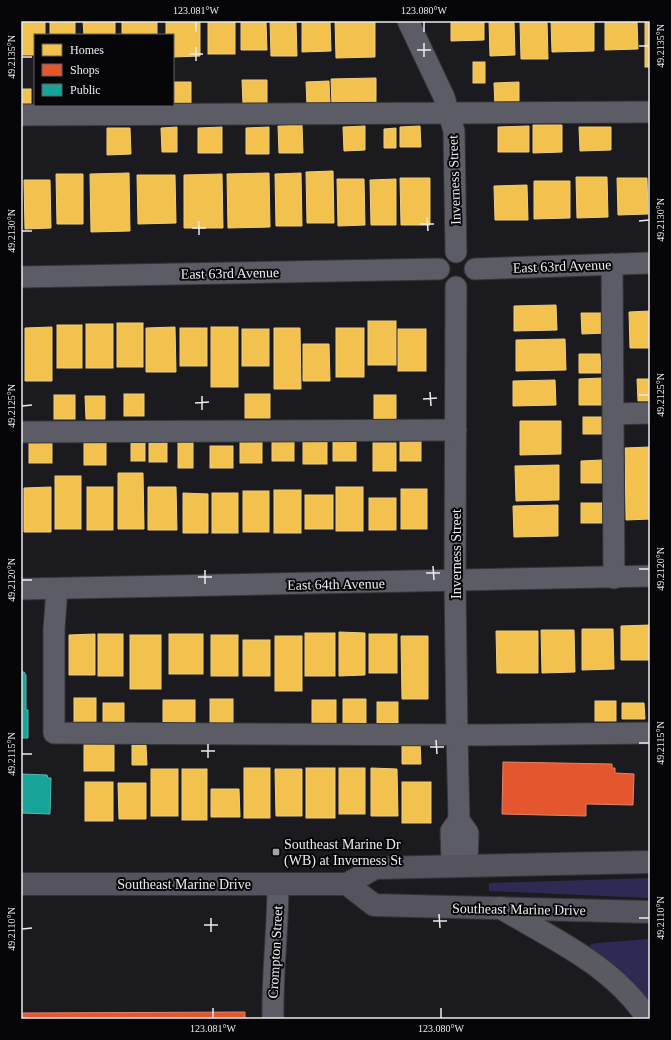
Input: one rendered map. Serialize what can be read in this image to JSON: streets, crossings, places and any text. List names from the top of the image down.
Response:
{
  "streets": {
    "main road": ["Southeast Marine Drive"],
    "street": [
      "Inverness Street",
      "East 63rd Avenue",
      "East 64th Avenue",
      "Crompton Street"
    ]
  },
  "crossings": [
    ["Inverness Street", "East 63rd Avenue"],
    ["Inverness Street", "East 64th Avenue"],
    ["Inverness Street", "Southeast Marine Drive"],
    ["Southeast Marine Drive", "Crompton Street"]
  ],
  "places": {
    "transit": ["Southeast Marine Dr (WB) at Inverness St"]
  },
  "legend": ["Homes", "Shops", "Public"],
  "coordinates": [
    "123.081°W",
    "123.080°W",
    "49.2135°N",
    "49.2130°N",
    "49.2125°N",
    "49.2120°N",
    "49.2115°N",
    "49.2110°N"
  ]
}
